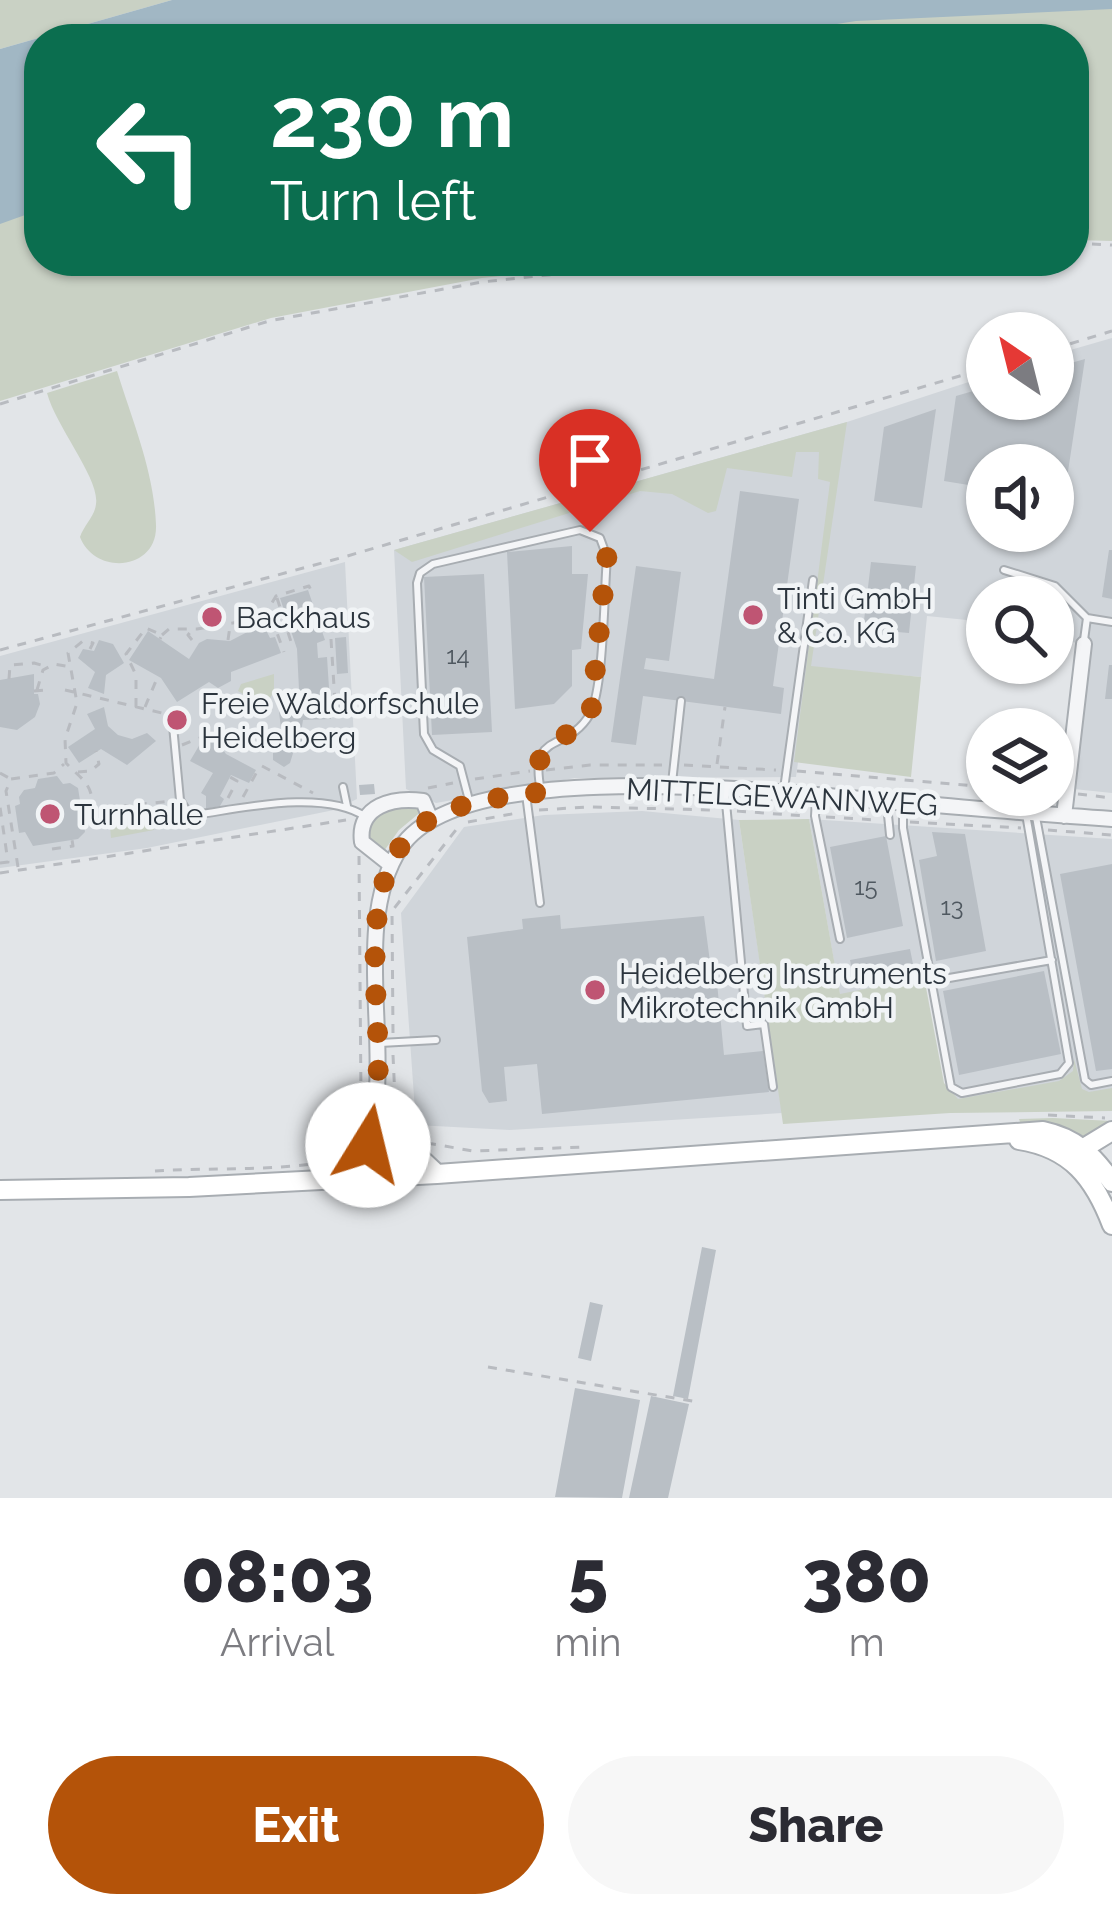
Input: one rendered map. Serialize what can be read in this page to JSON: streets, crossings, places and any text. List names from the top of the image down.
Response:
{
  "streets": {
    "street": ["MITTELGEWANNWEG"]
  },
  "places": [
    "Tinti GmbH & Co. KG",
    "Backhaus",
    "Freie Waldorfschule Heidelberg",
    "Turnhalle",
    "Heidelberg Instruments Mikrotechnik GmbH"
  ],
  "house_numbers": ["14", "15", "13"],
  "north": "top left",
  "page": {
    "turn": ["230 m", "Turn left"],
    "eta": [
      "08:03",
      "Arrival",
      "5",
      "min",
      "380",
      "m"
    ],
    "buttons": ["Exit", "Share"]
  }
}
